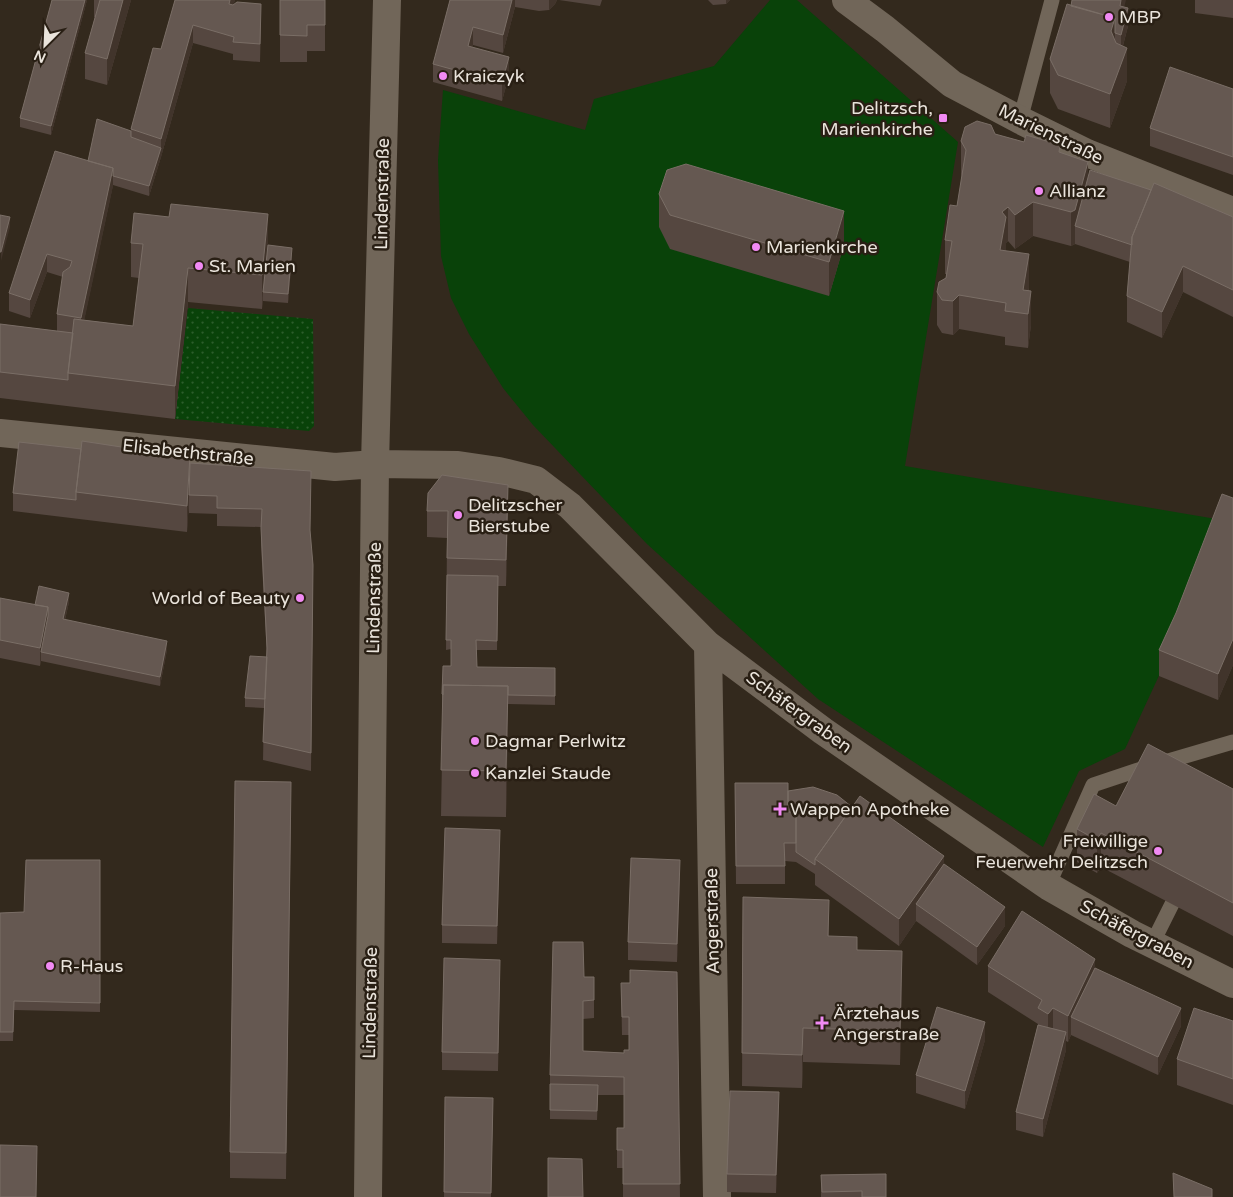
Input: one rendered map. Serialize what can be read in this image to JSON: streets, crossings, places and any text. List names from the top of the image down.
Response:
{
  "streets": {
    "street": [
      "Marienstraße",
      "Lindenstraße",
      "Elisabethstraße",
      "Schäfergraben",
      "Angerstraße"
    ]
  },
  "crossings": [
    ["Lindenstraße", "Elisabethstraße"],
    ["Lindenstraße", "Schäfergraben"],
    ["Elisabethstraße", "Schäfergraben"],
    ["Schäfergraben", "Angerstraße"]
  ],
  "places": {
    "other": [
      "MBP",
      "Kraiczyk",
      "Allianz",
      "Marienkirche",
      "St. Marien",
      "Delitzscher Bierstube",
      "World of Beauty",
      "Dagmar Perlwitz",
      "Kanzlei Staude",
      "Freiwillige Feuerwehr Delitzsch",
      "R-Haus"
    ],
    "transit": ["Delitzsch, Marienkirche"],
    "health": ["Wappen Apotheke", "Ärztehaus Angerstraße"]
  },
  "north": "bottom left"
}
